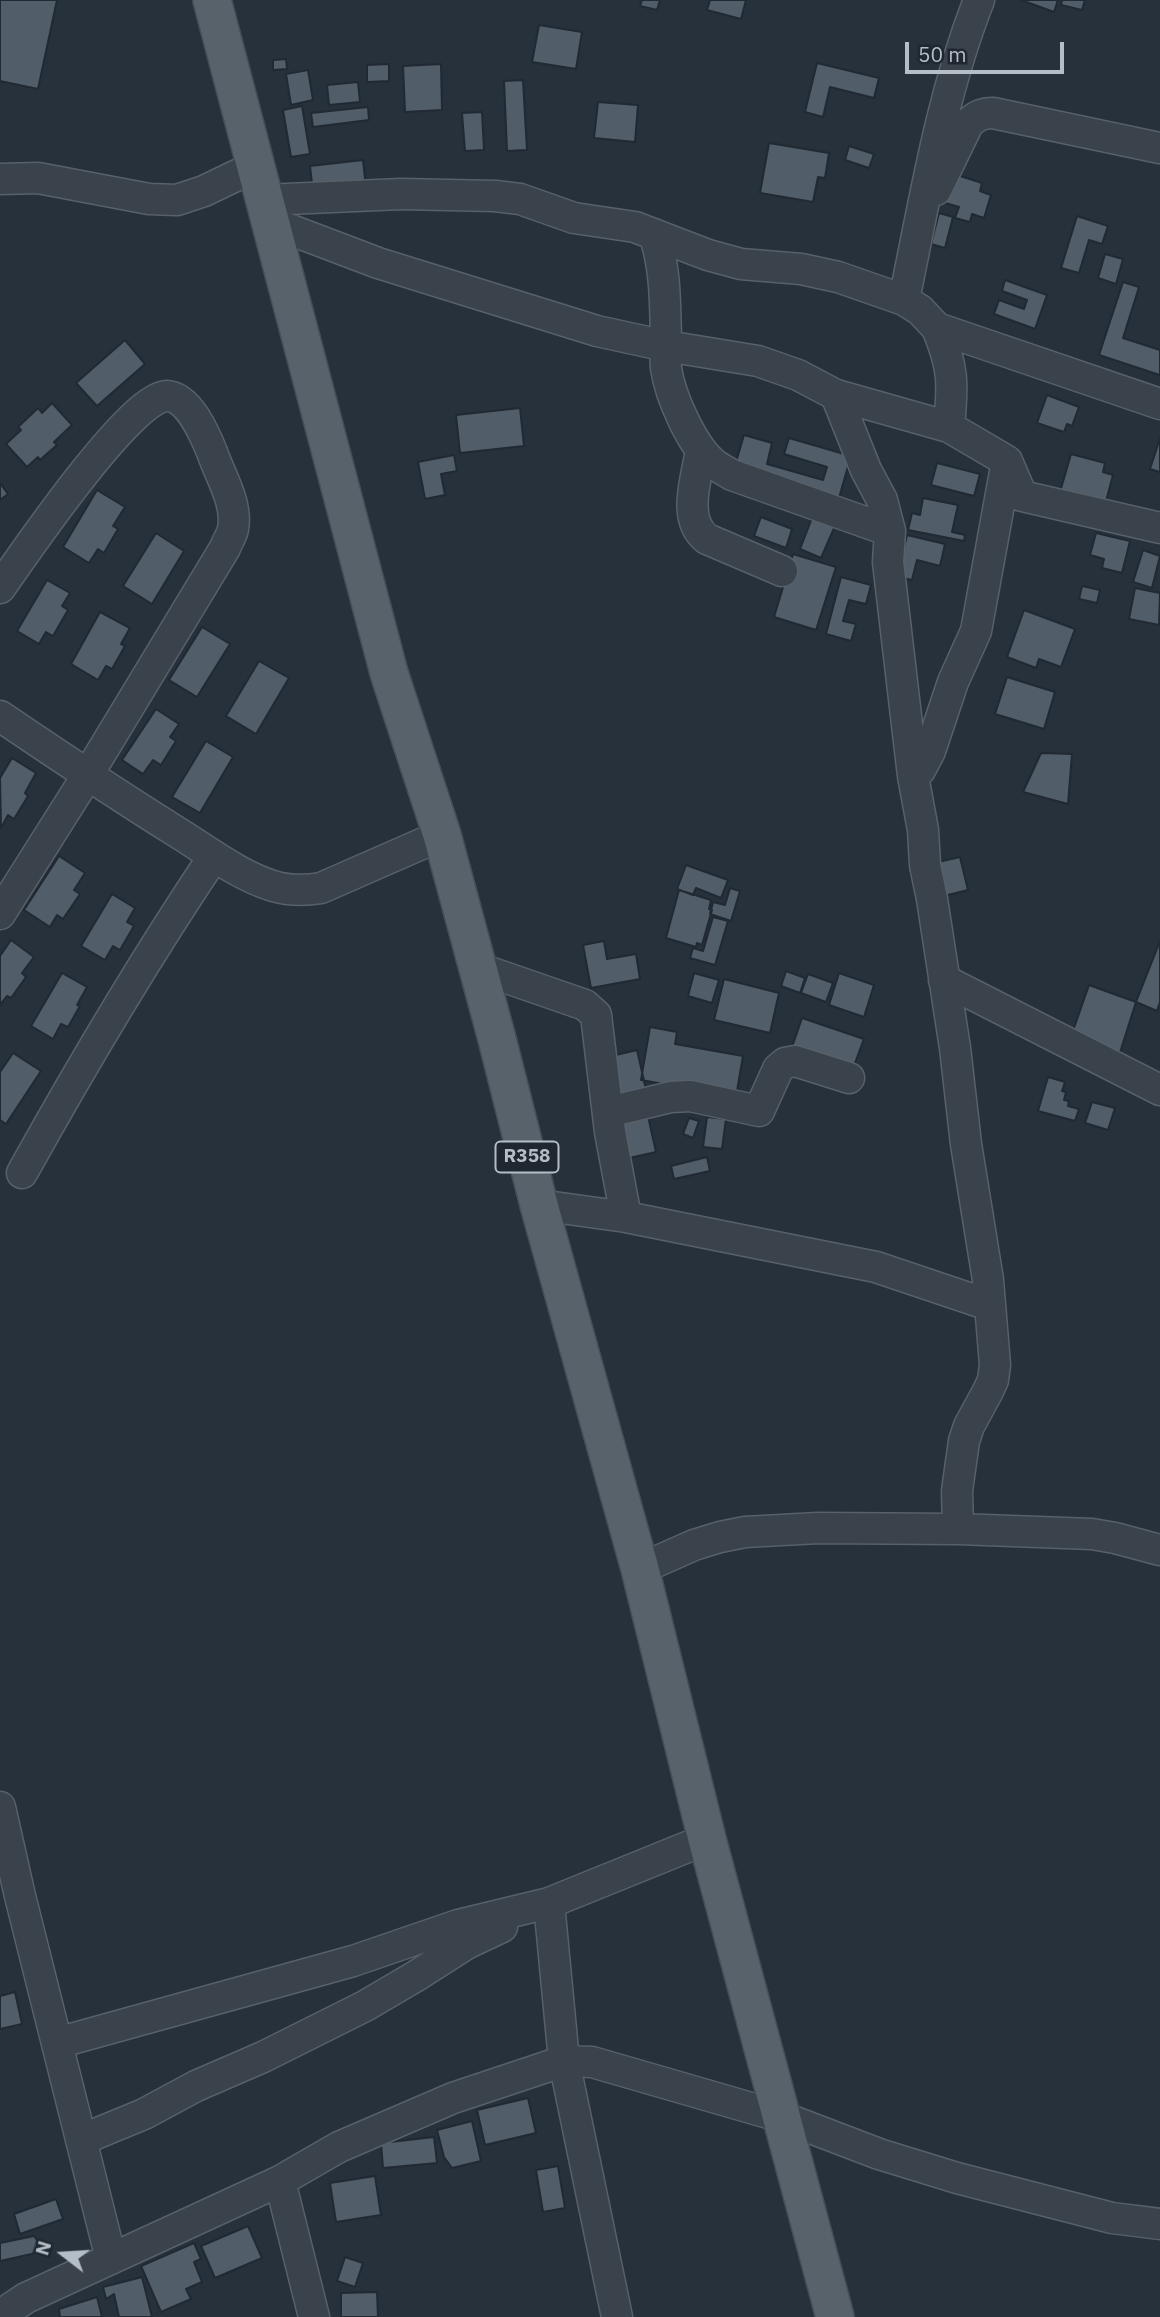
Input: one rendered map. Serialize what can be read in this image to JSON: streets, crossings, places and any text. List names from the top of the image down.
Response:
{
  "streets": {
    "main road": ["R358"]
  },
  "scale_bar": "50 m",
  "north": "left"
}
